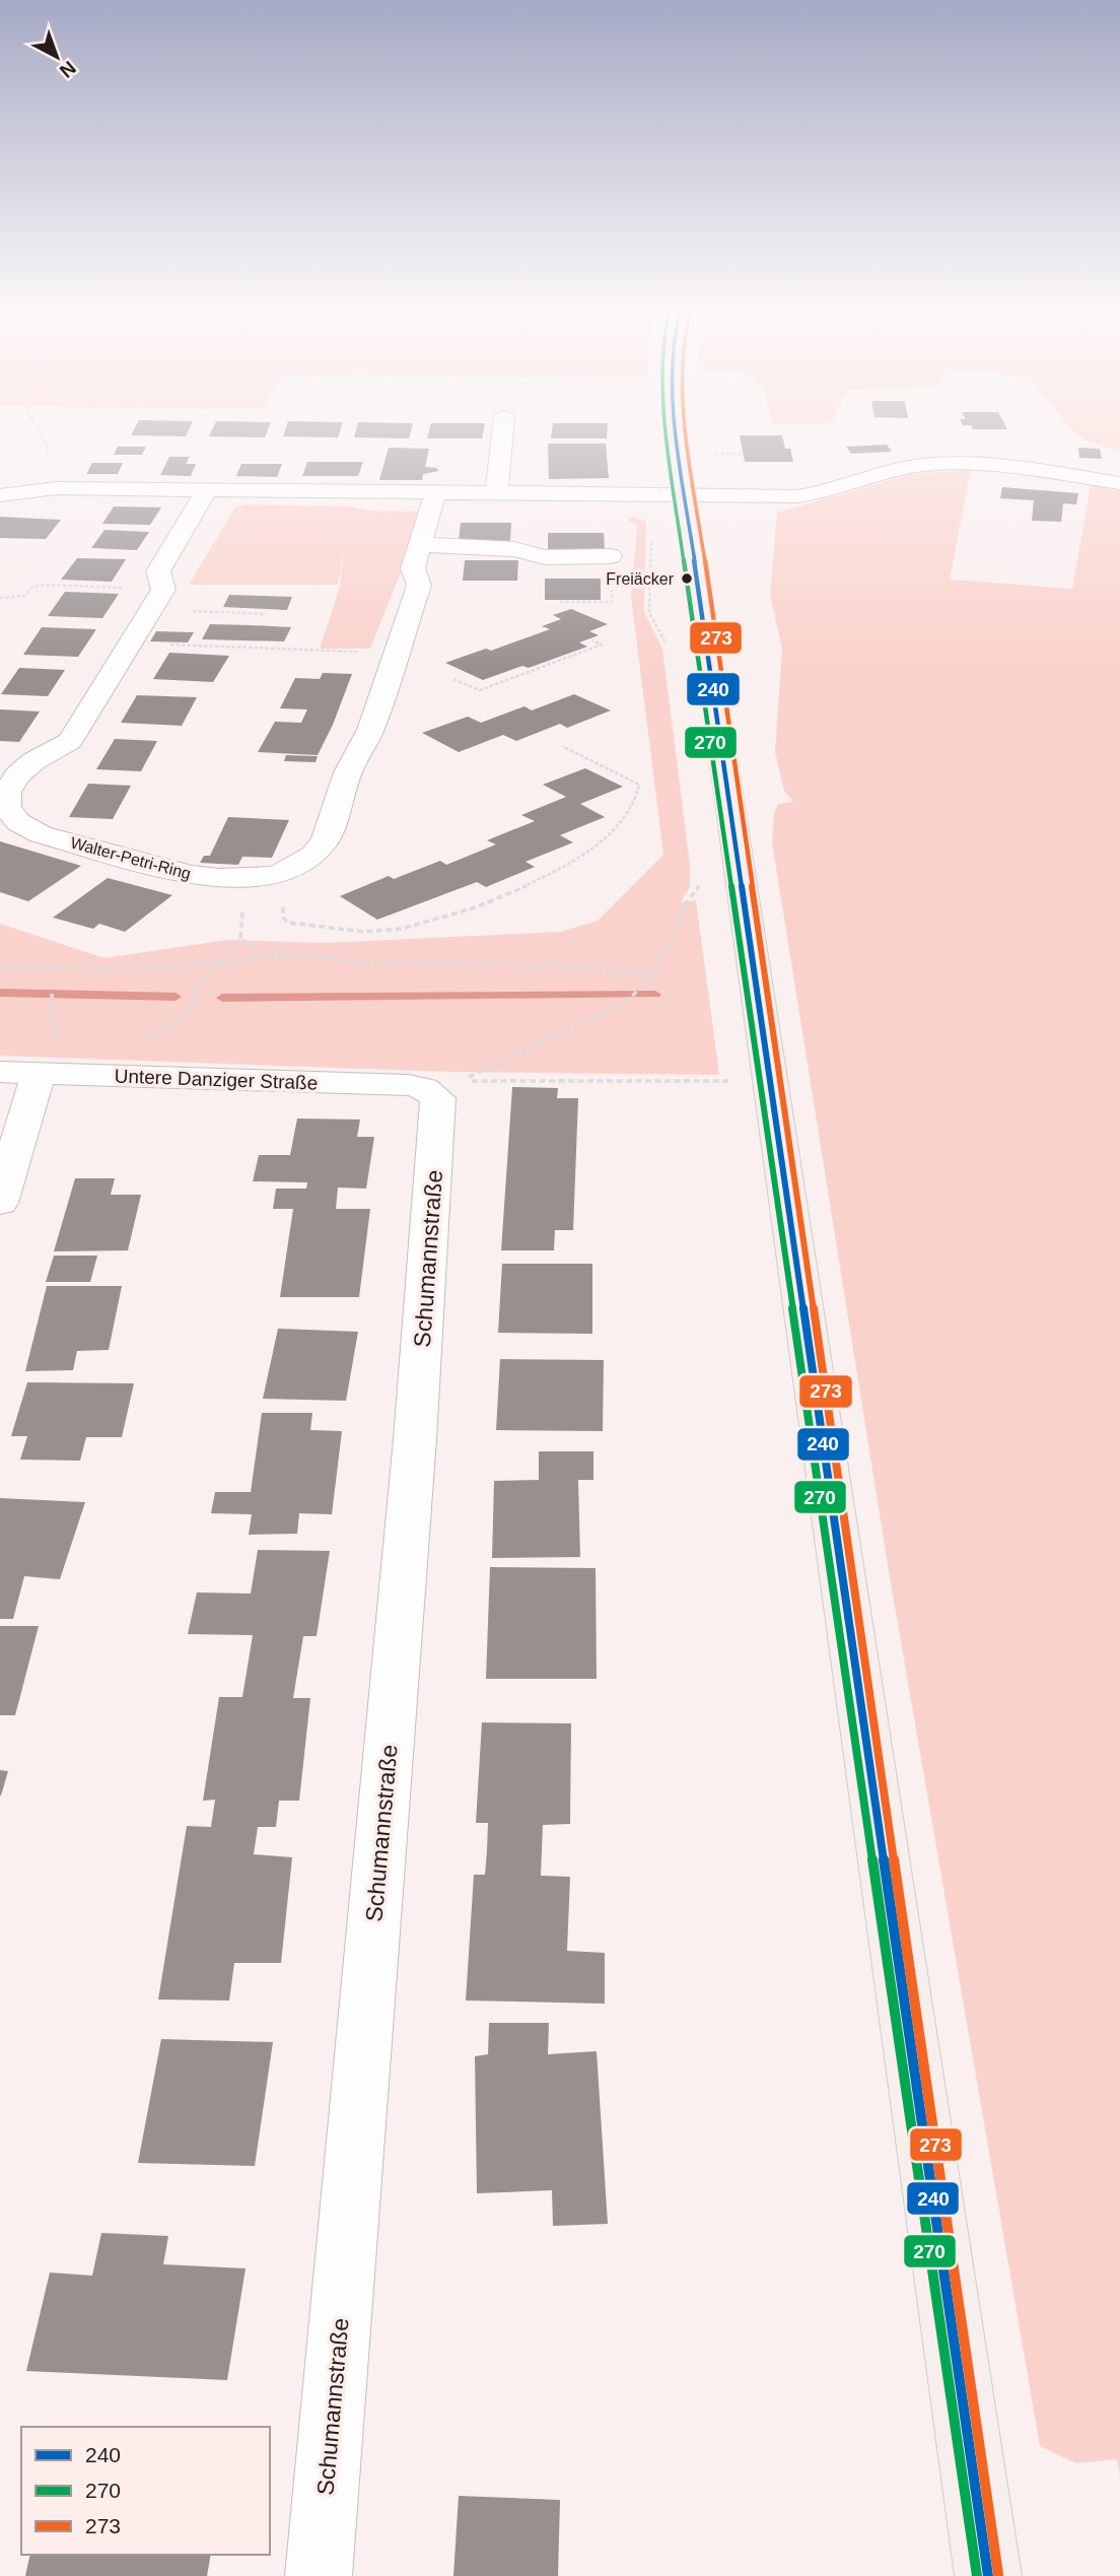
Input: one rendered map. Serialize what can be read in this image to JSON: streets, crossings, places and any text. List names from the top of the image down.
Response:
{
  "streets": {
    "street": ["Walter-Petri-Ring", "Untere Danziger Straße", "Schumannstraße"]
  },
  "crossings": [
    ["Untere Danziger Straße", "Schumannstraße"]
  ],
  "places": ["Freiäcker"],
  "lines": ["transit line 240", "transit line 270", "transit line 273"],
  "legend": ["240", "270", "273"],
  "north": "bottom right"
}
